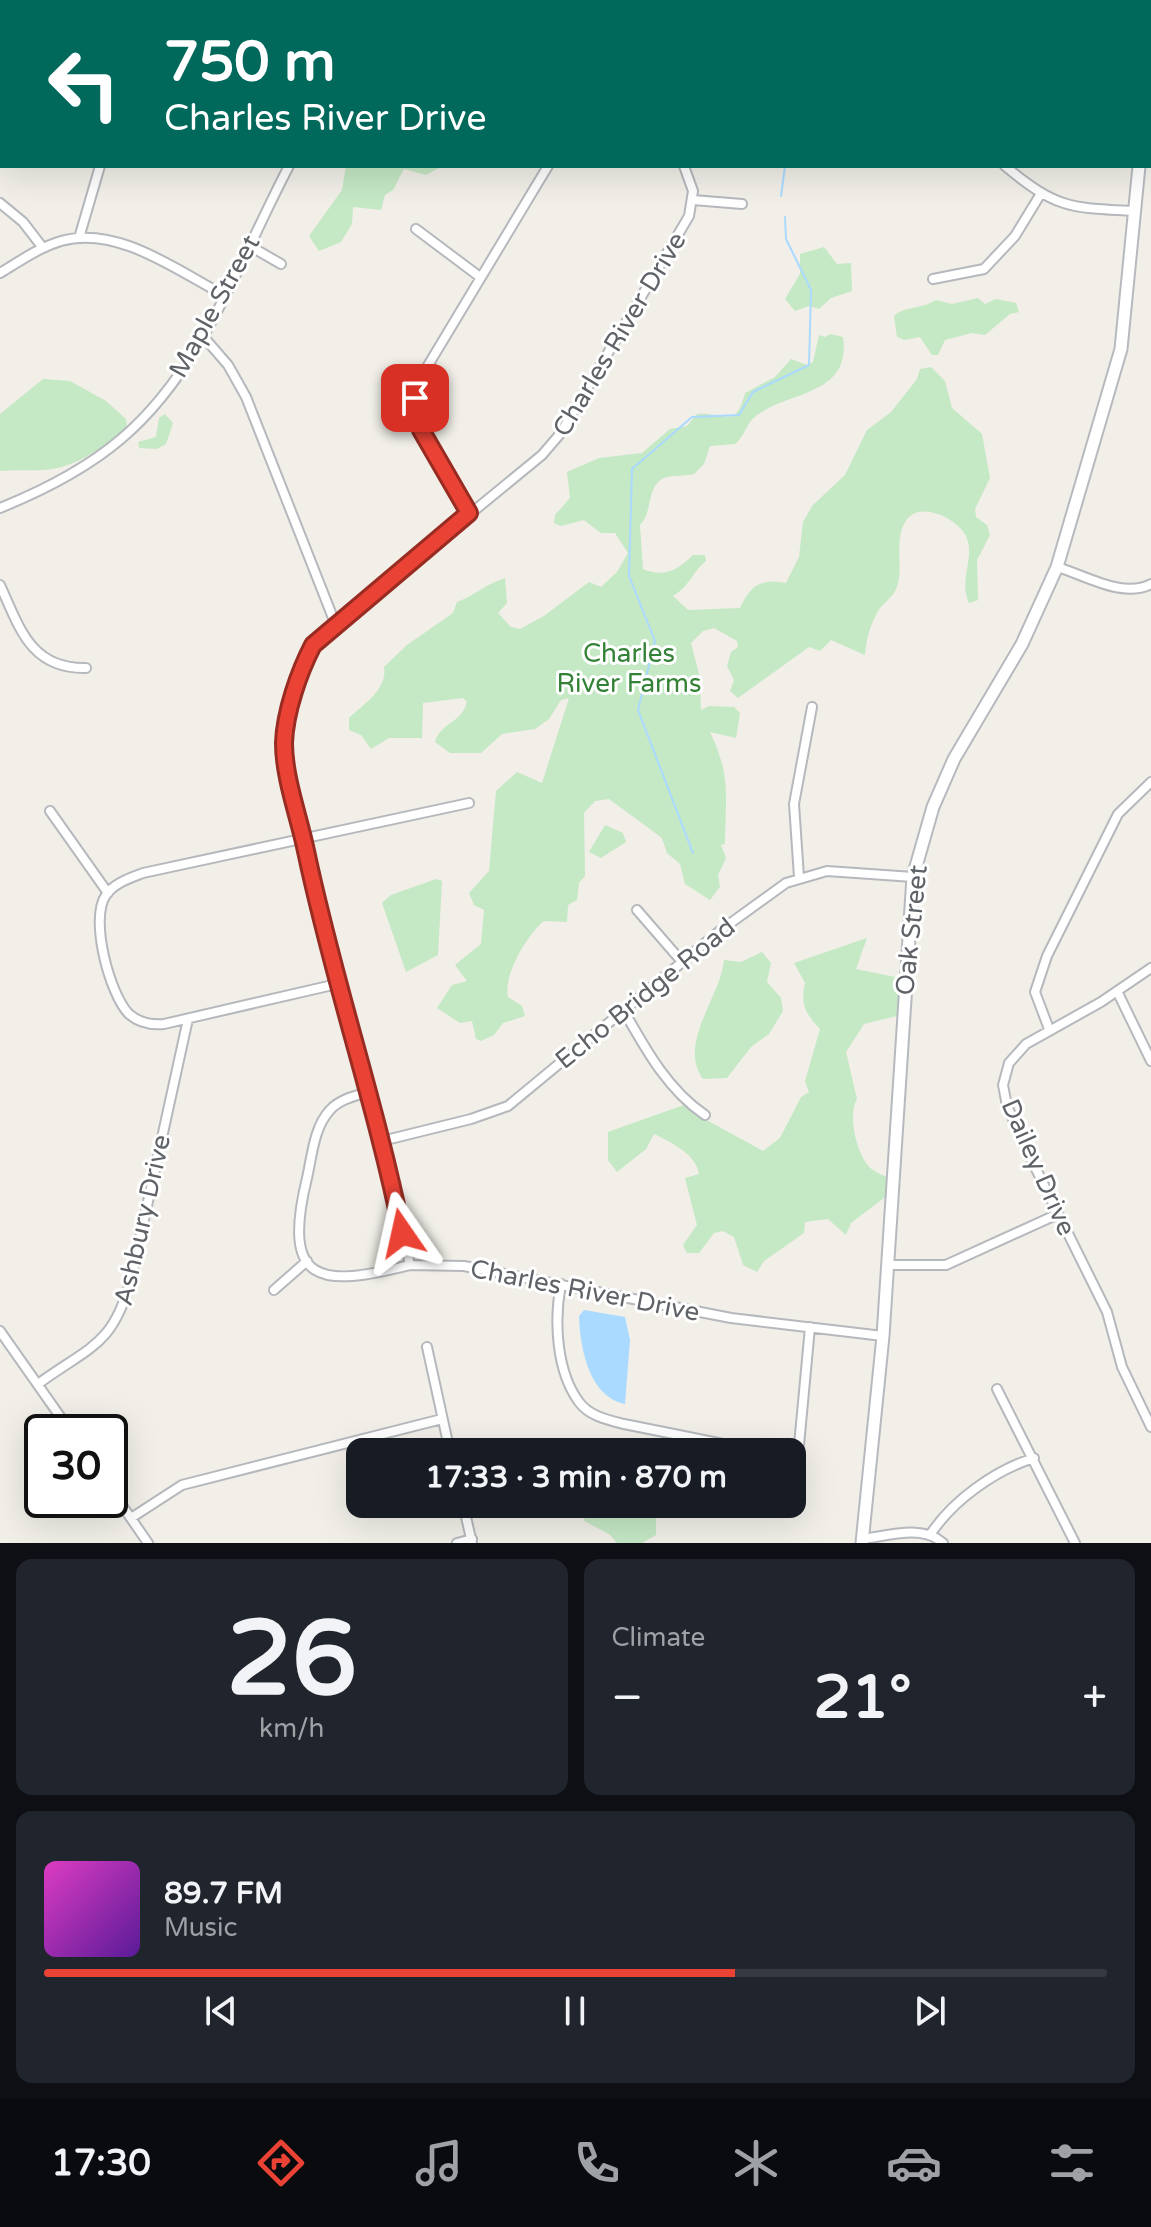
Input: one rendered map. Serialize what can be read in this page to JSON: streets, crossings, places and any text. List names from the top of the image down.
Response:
{
  "streets": {
    "main road": ["Oak Street"],
    "street": [
      "Maple Street",
      "Charles River Drive",
      "Echo Bridge Road",
      "Dailey Drive",
      "Ashbury Drive"
    ]
  },
  "crossings": [
    ["Charles River Drive", "Oak Street"],
    ["Charles River Drive", "Echo Bridge Road"],
    ["Oak Street", "Echo Bridge Road"]
  ],
  "parks": ["Charles River Farms"],
  "page": {
    "turn": ["750 m", "Charles River Drive"],
    "limit": "30",
    "trip": "17:33 · 3 min · 870 m",
    "tile": [
      ["26", "km/h"],
      "Climate"
    ],
    "heat": ["−", "21°", "+"],
    "song": ["89.7 FM", "Music"],
    "tabs": "17:30"
  }
}
